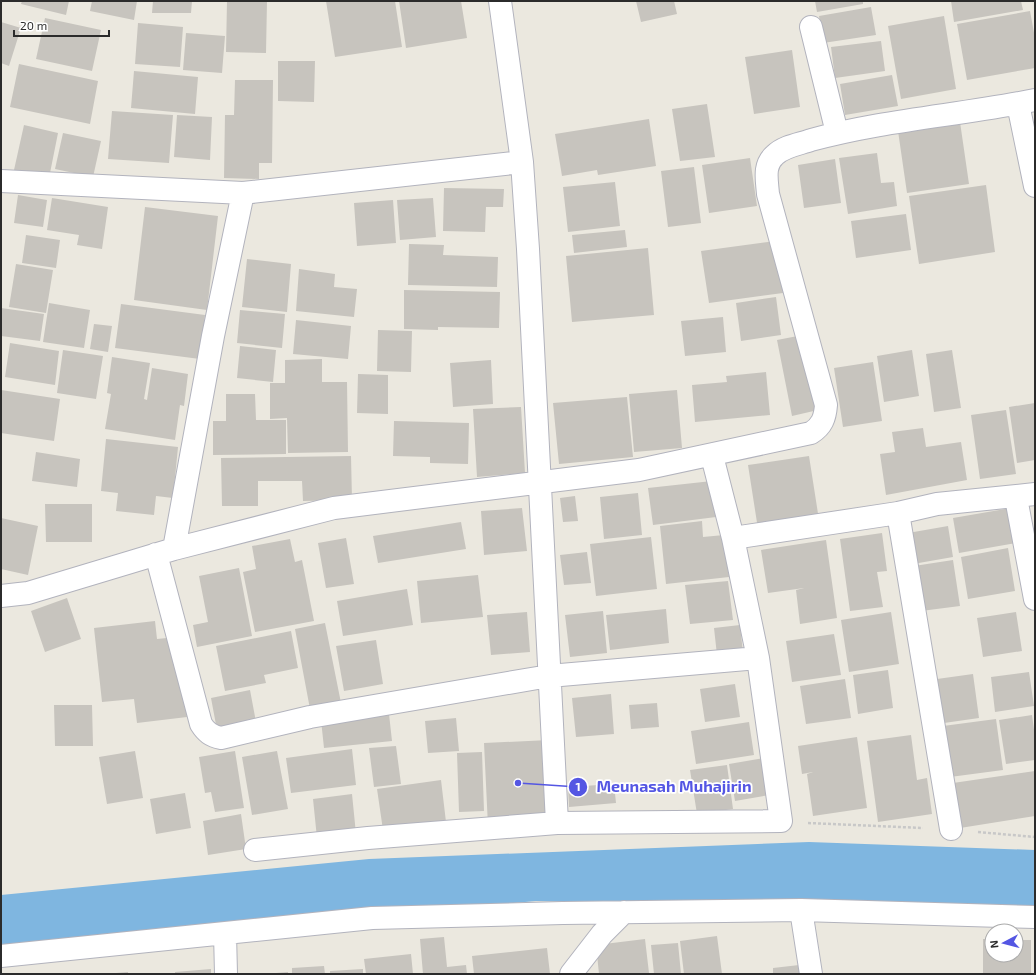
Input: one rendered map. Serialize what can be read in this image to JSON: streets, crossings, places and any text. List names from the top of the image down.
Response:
{
  "places": ["Meunasah Muhajirin"],
  "scale_bar": "20 m",
  "north": "left"
}
